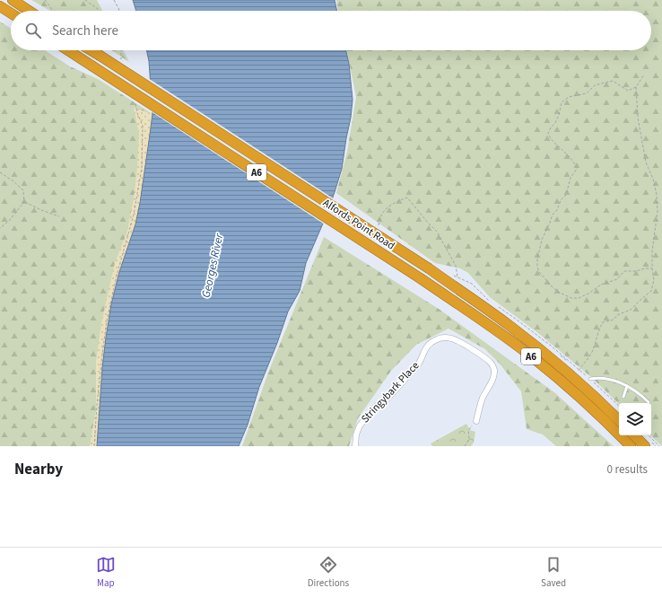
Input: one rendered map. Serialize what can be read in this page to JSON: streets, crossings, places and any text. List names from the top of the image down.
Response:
{
  "streets": {
    "highway": ["A6", "Alfords Point Road"],
    "street": ["Stringybark Place"]
  },
  "water": ["Georges River"],
  "page": {
    "search": "Search here",
    "heading": ["Nearby", "0 results"],
    "nav": ["Map", "Directions", "Saved"]
  }
}
